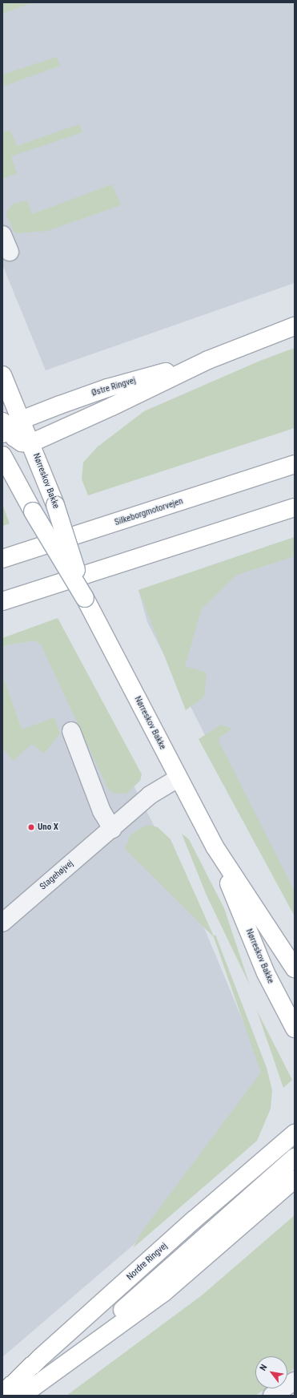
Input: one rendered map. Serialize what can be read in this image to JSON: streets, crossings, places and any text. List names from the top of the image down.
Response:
{
  "streets": {
    "main road": [
      "Østre Ringvej",
      "Nørreskov Bakke",
      "Silkeborgmotorvejen",
      "Nordre Ringvej"
    ],
    "street": ["Stagehøjvej"]
  },
  "crossings": [
    ["Østre Ringvej", "Nørreskov Bakke"],
    ["Nørreskov Bakke", "Stagehøjvej"]
  ],
  "places": ["Uno X"],
  "north": "top left"
}
